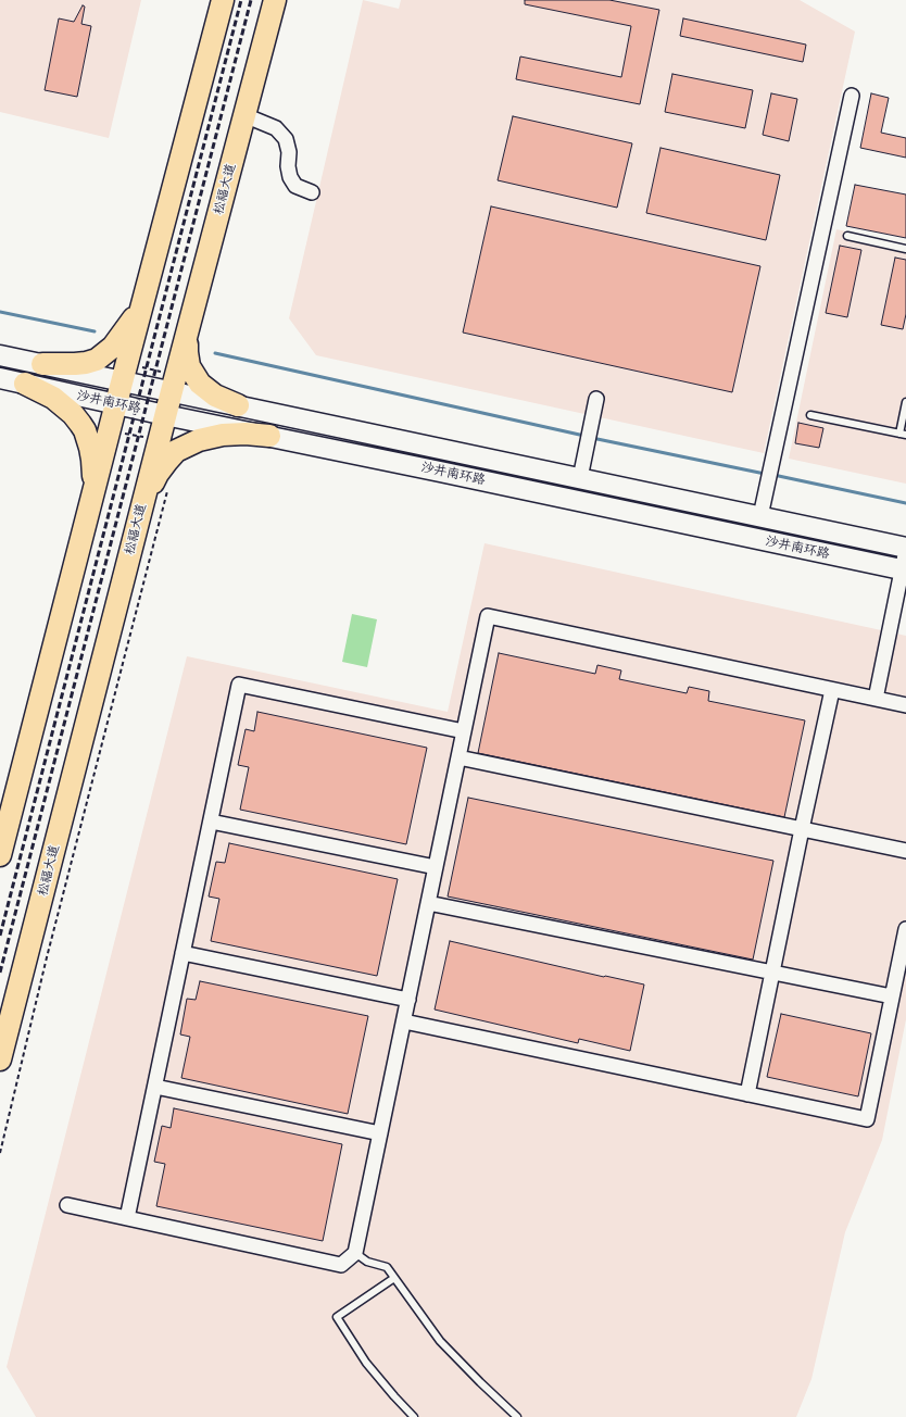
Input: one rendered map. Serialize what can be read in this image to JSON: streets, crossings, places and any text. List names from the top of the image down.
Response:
{
  "streets": {
    "main road": ["松福大道", "沙井南环路"]
  },
  "crossings": [
    ["松福大道", "沙井南环路"]
  ]
}
